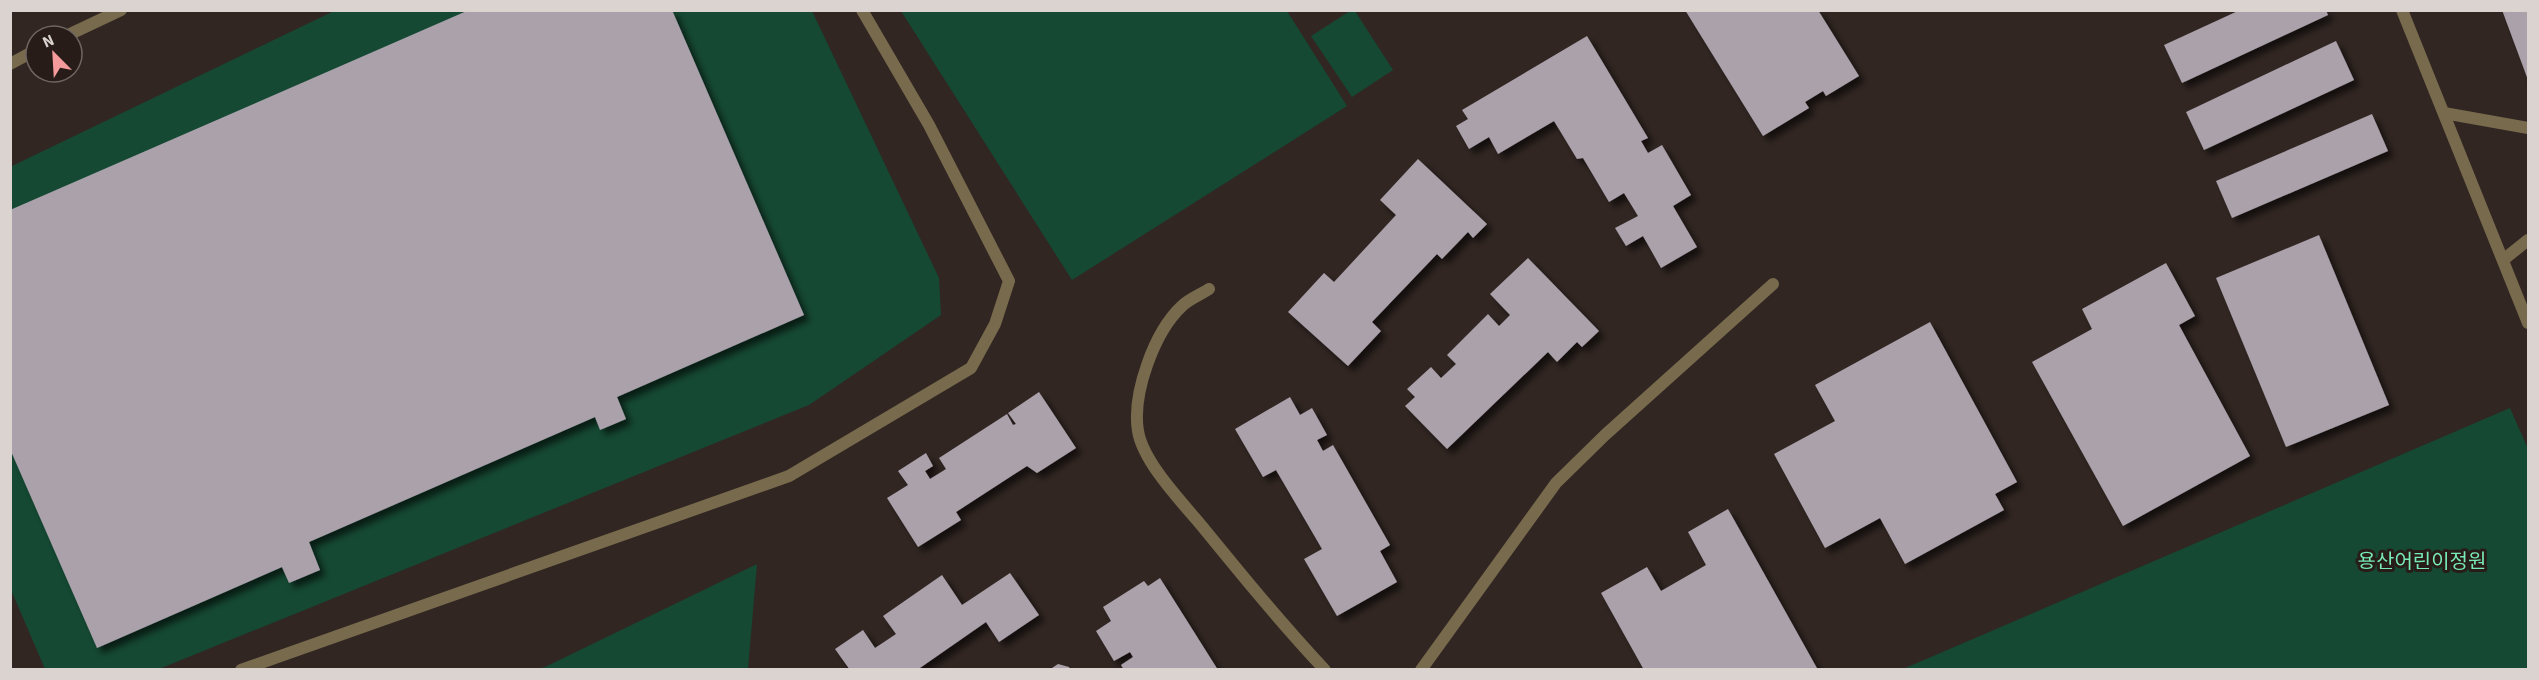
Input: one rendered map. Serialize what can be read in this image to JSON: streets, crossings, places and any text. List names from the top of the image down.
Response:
{
  "parks": ["용산어린이정원"],
  "north": "top left"
}
